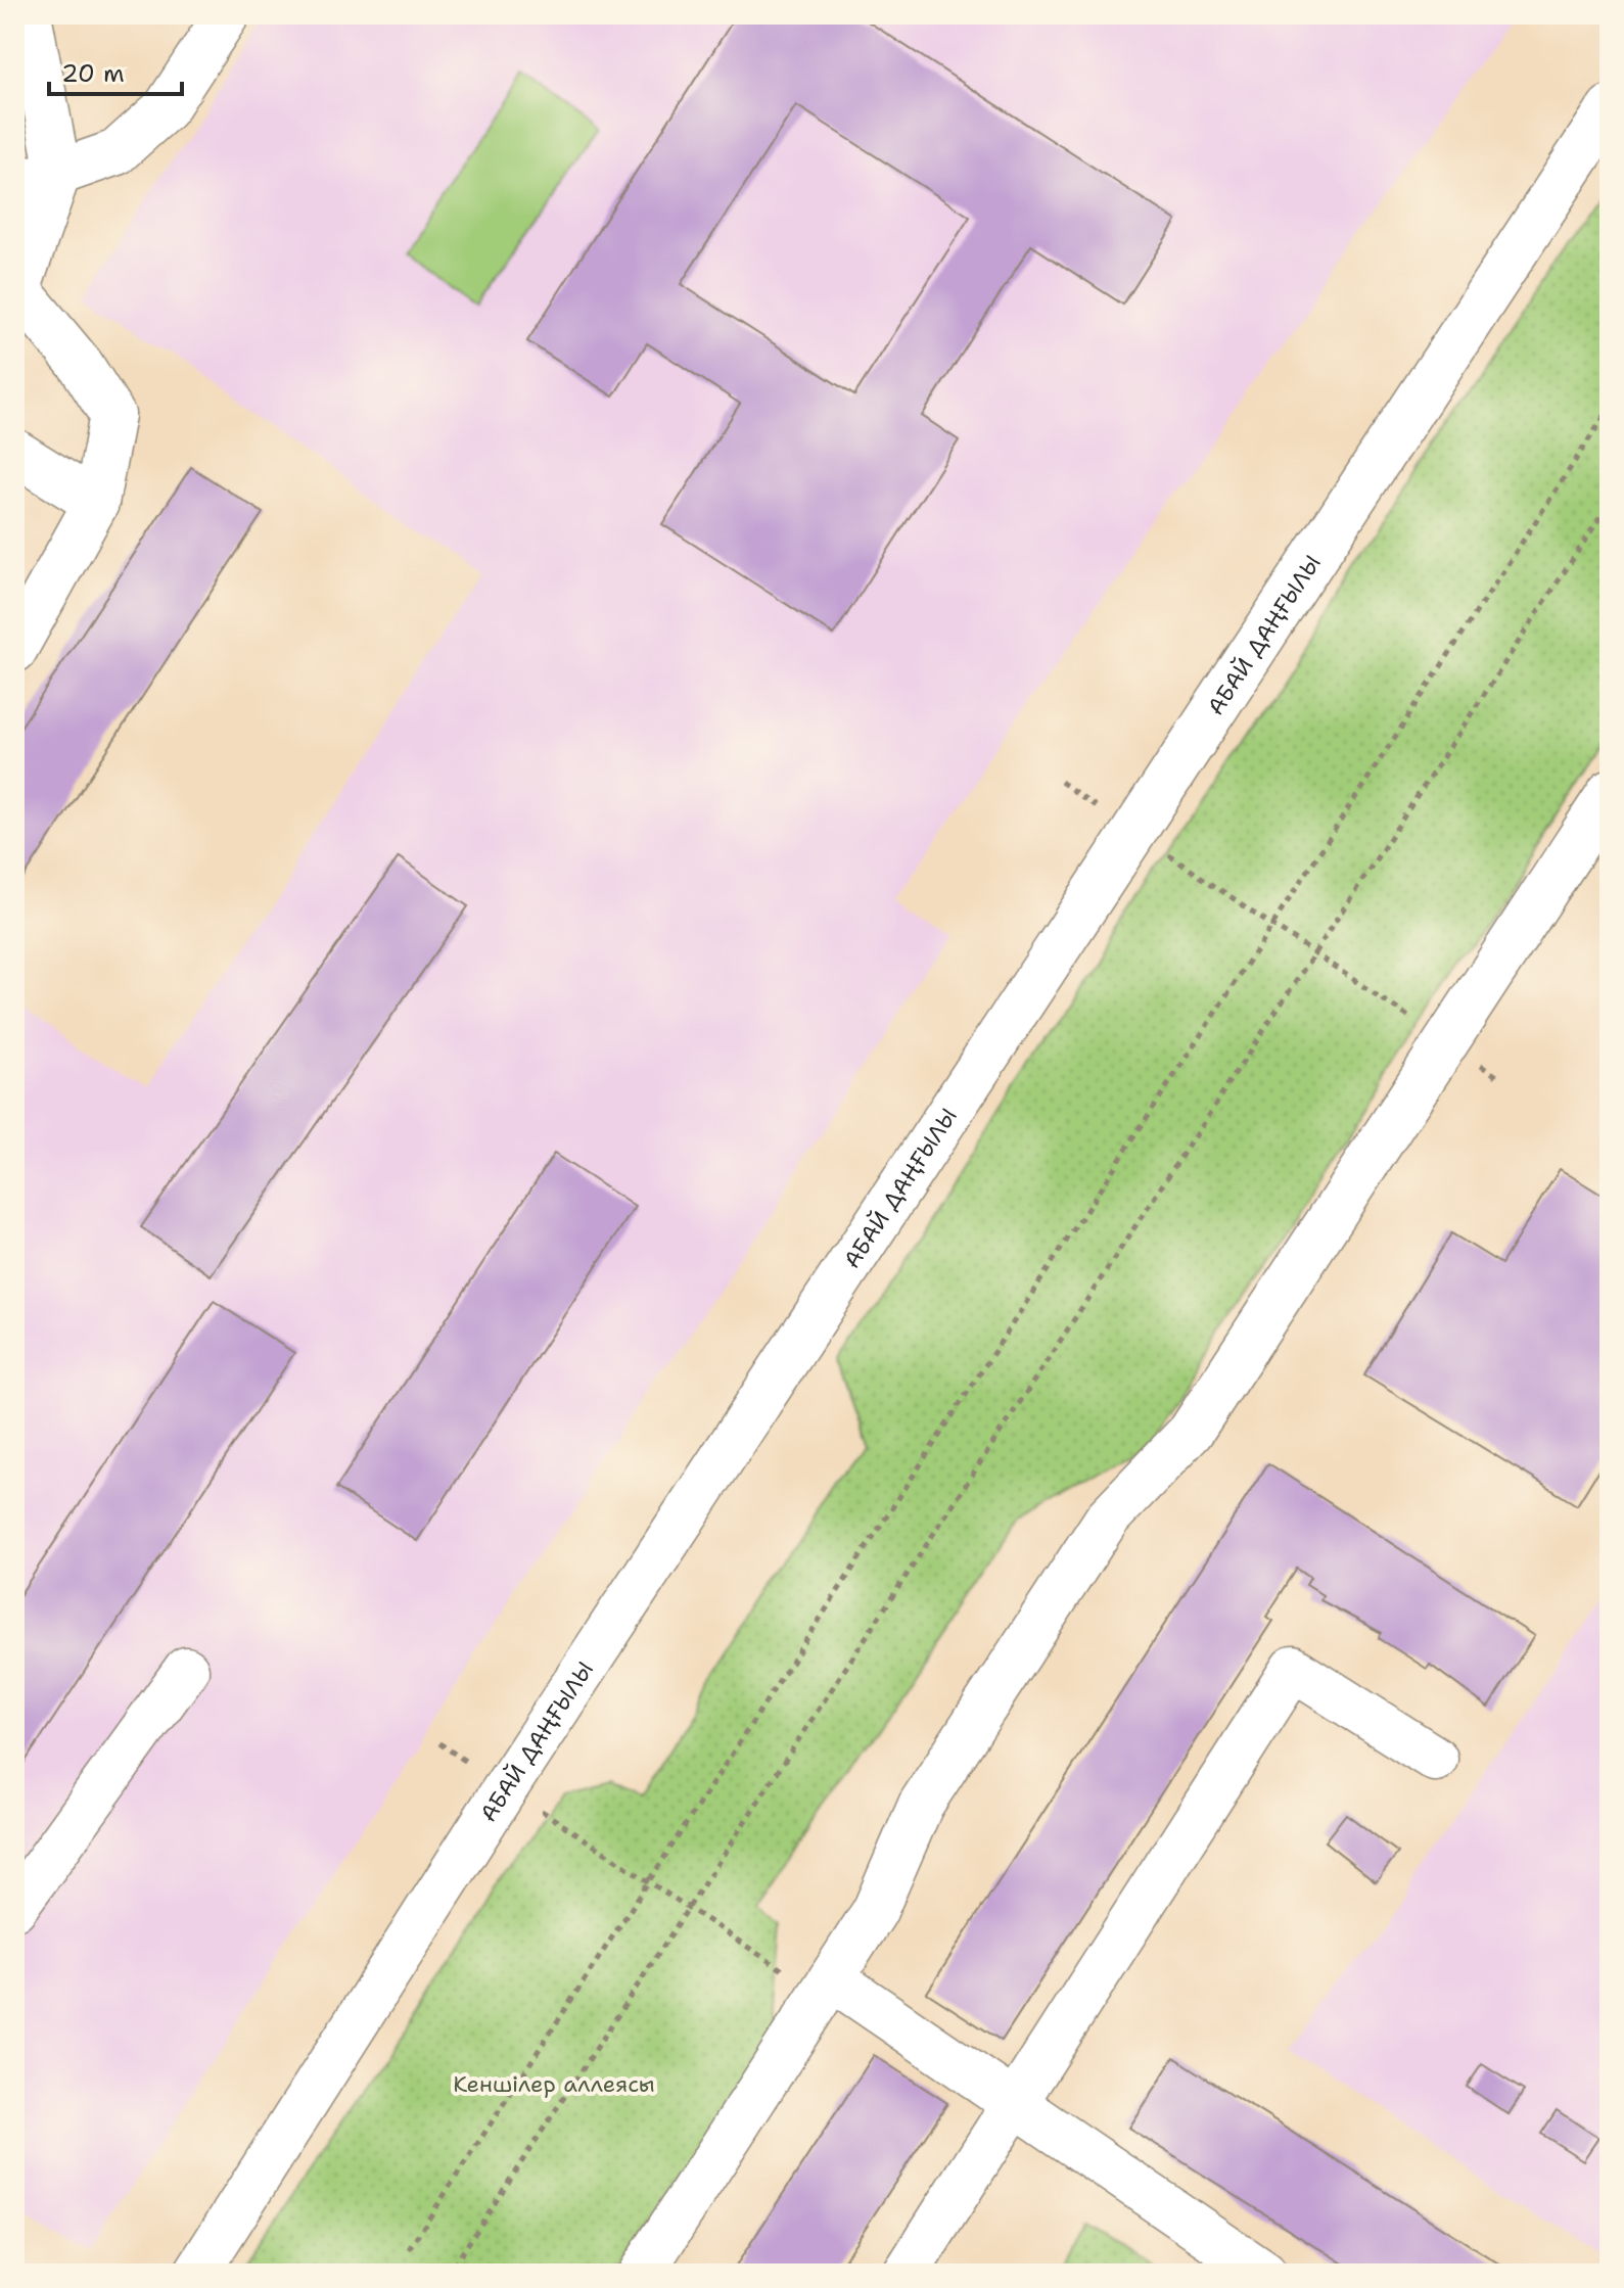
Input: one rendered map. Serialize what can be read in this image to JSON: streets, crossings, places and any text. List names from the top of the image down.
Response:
{
  "streets": {
    "street": ["АБАЙ ДАҢҒЫЛЫ"]
  },
  "parks": ["Кеншілер аллеясы"],
  "scale_bar": "20 m"
}
